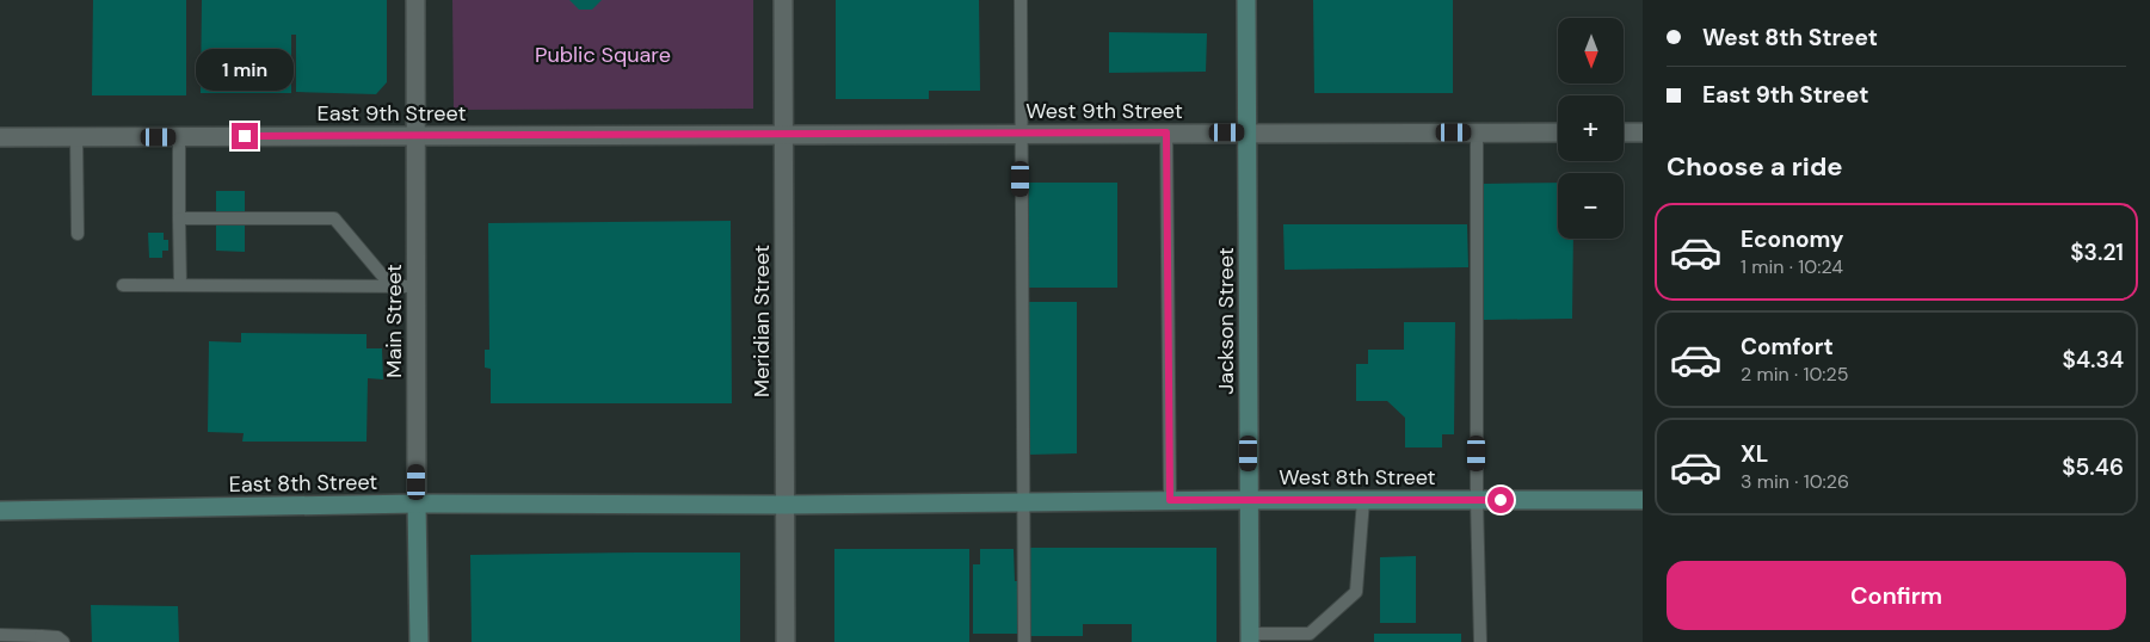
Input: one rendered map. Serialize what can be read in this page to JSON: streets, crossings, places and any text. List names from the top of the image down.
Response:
{
  "streets": {
    "main road": [
      "Main Street",
      "Jackson Street",
      "West 8th Street",
      "East 8th Street"
    ],
    "street": ["West 9th Street", "East 9th Street", "Meridian Street"]
  },
  "crossings": [
    ["West 9th Street", "East 9th Street"],
    ["West 9th Street", "Meridian Street"],
    ["West 9th Street", "Jackson Street"],
    ["East 9th Street", "Main Street"],
    ["East 9th Street", "Meridian Street"],
    ["Main Street", "East 8th Street"],
    ["Meridian Street", "West 8th Street"],
    ["Meridian Street", "East 8th Street"],
    ["Jackson Street", "West 8th Street"],
    ["West 8th Street", "East 8th Street"]
  ],
  "parks": ["Public Square"],
  "north": "bottom",
  "page": {
    "banner": ["West 8th Street", "East 9th Street"],
    "map_buttons": ["+", "−"],
    "bubble": "1 min",
    "heading": "Choose a ride",
    "list": [
      {
        "name": "Economy",
        "note": "1 min · 10:24",
        "value": "$3.21"
      },
      {
        "name": "Comfort",
        "note": "2 min · 10:25",
        "value": "$4.34"
      },
      {
        "name": "XL",
        "note": "3 min · 10:26",
        "value": "$5.46"
      }
    ],
    "buttons": "Confirm"
  }
}
